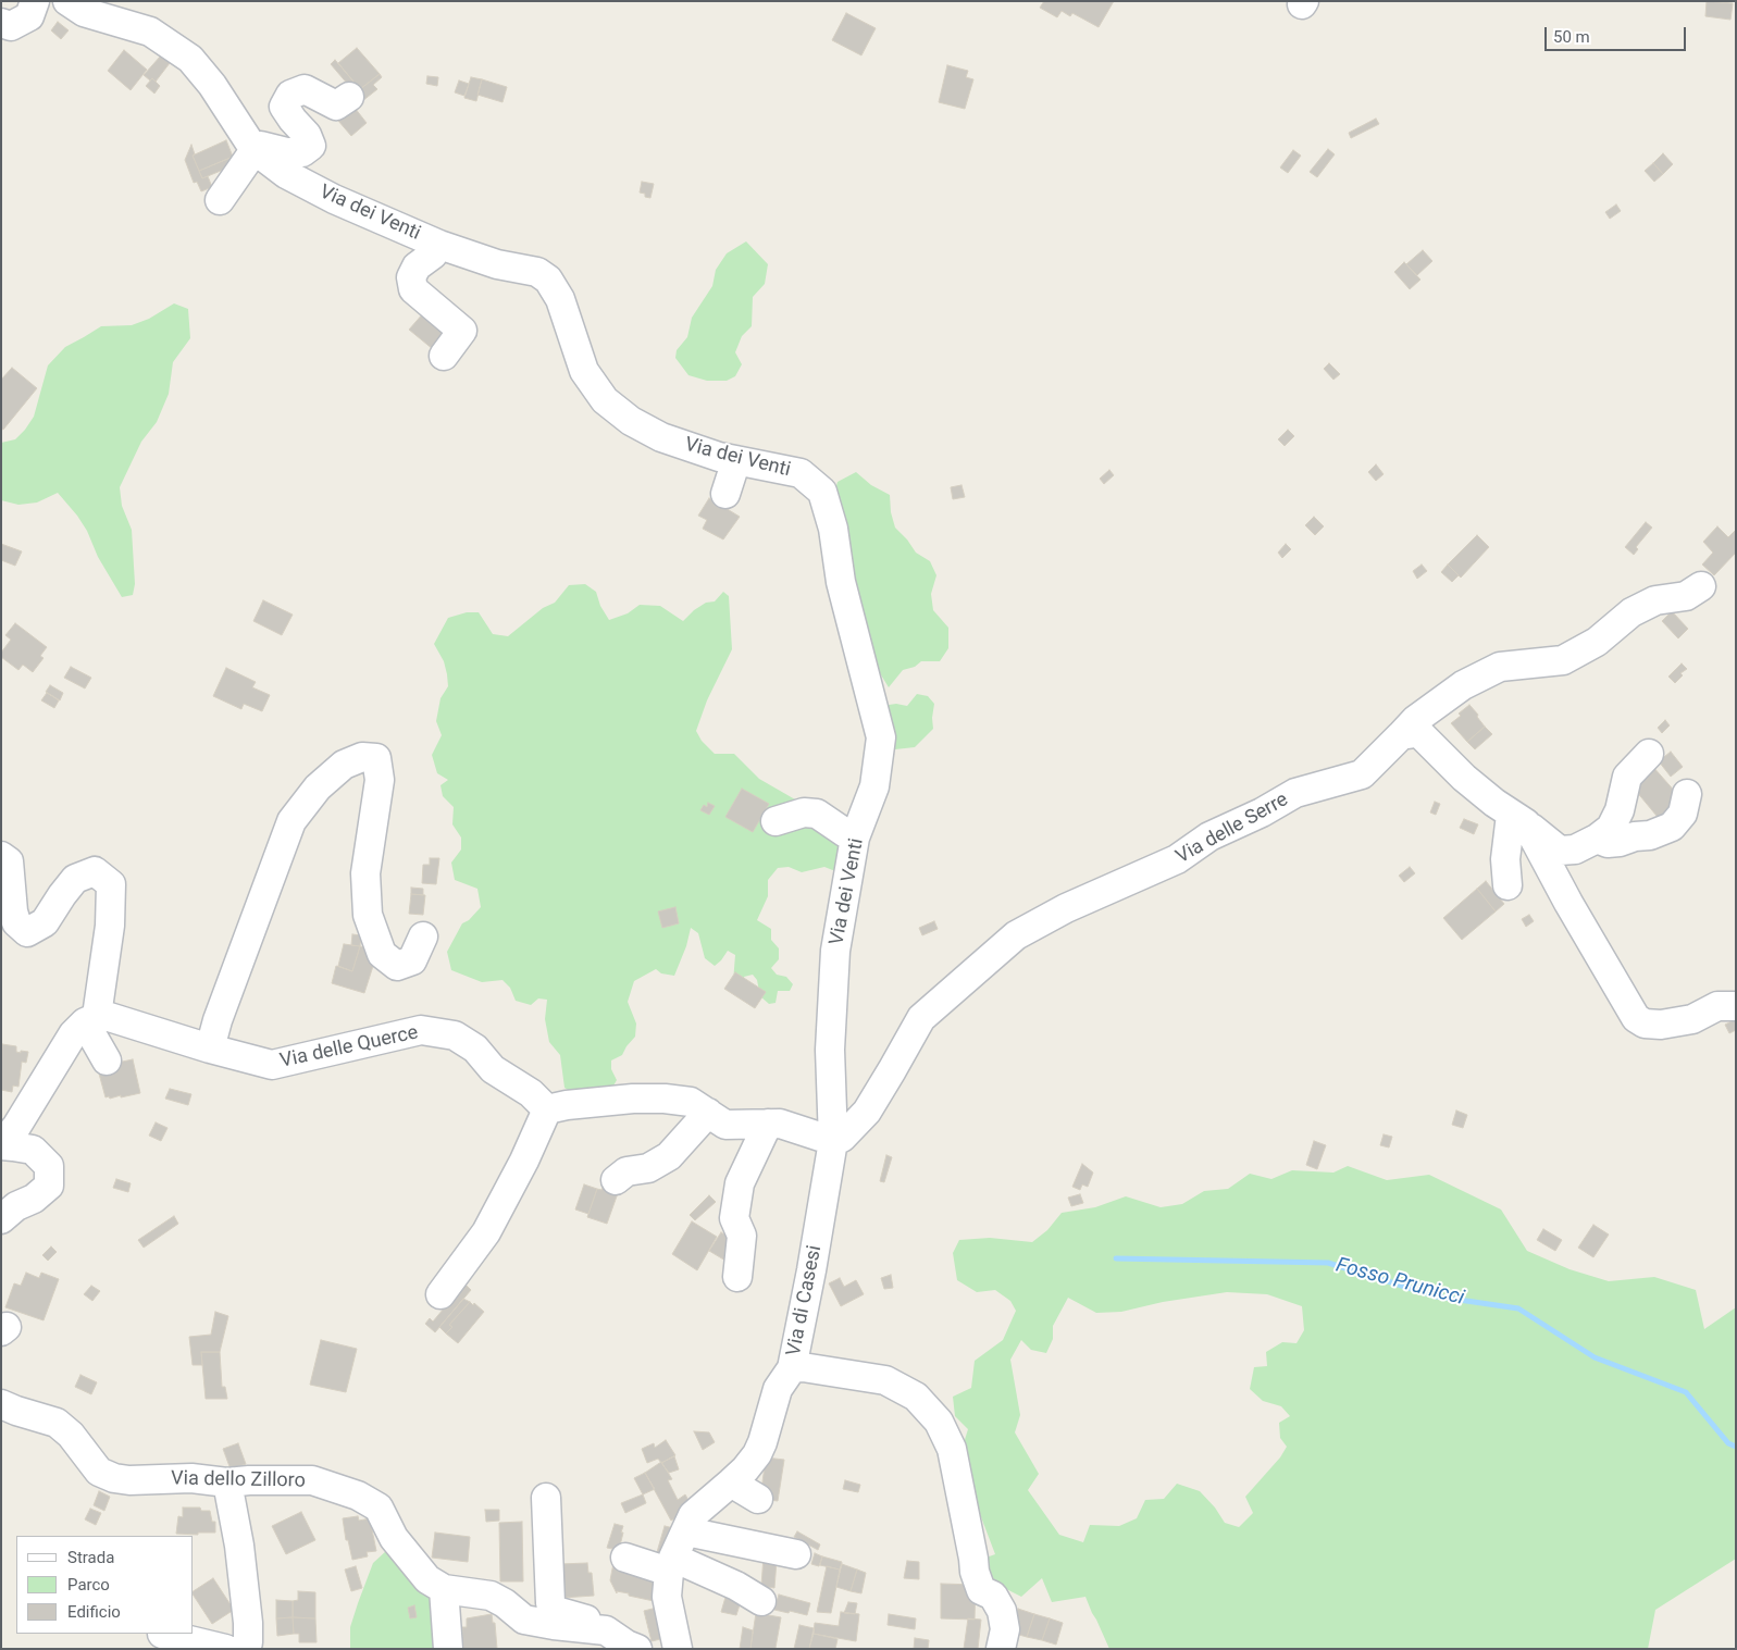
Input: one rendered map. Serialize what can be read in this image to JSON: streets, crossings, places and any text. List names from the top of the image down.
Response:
{
  "streets": {
    "street": [
      "Via dei Venti",
      "Via delle Serre",
      "Via delle Querce",
      "Via di Casesi",
      "Via dello Zilloro"
    ]
  },
  "crossings": [
    ["Via dei Venti", "Via delle Serre"],
    ["Via dei Venti", "Via di Casesi"],
    ["Via delle Serre", "Via di Casesi"]
  ],
  "water": ["Fosso Prunicci"],
  "legend": ["Strada", "Parco", "Edificio"],
  "scale_bar": "50 m"
}
